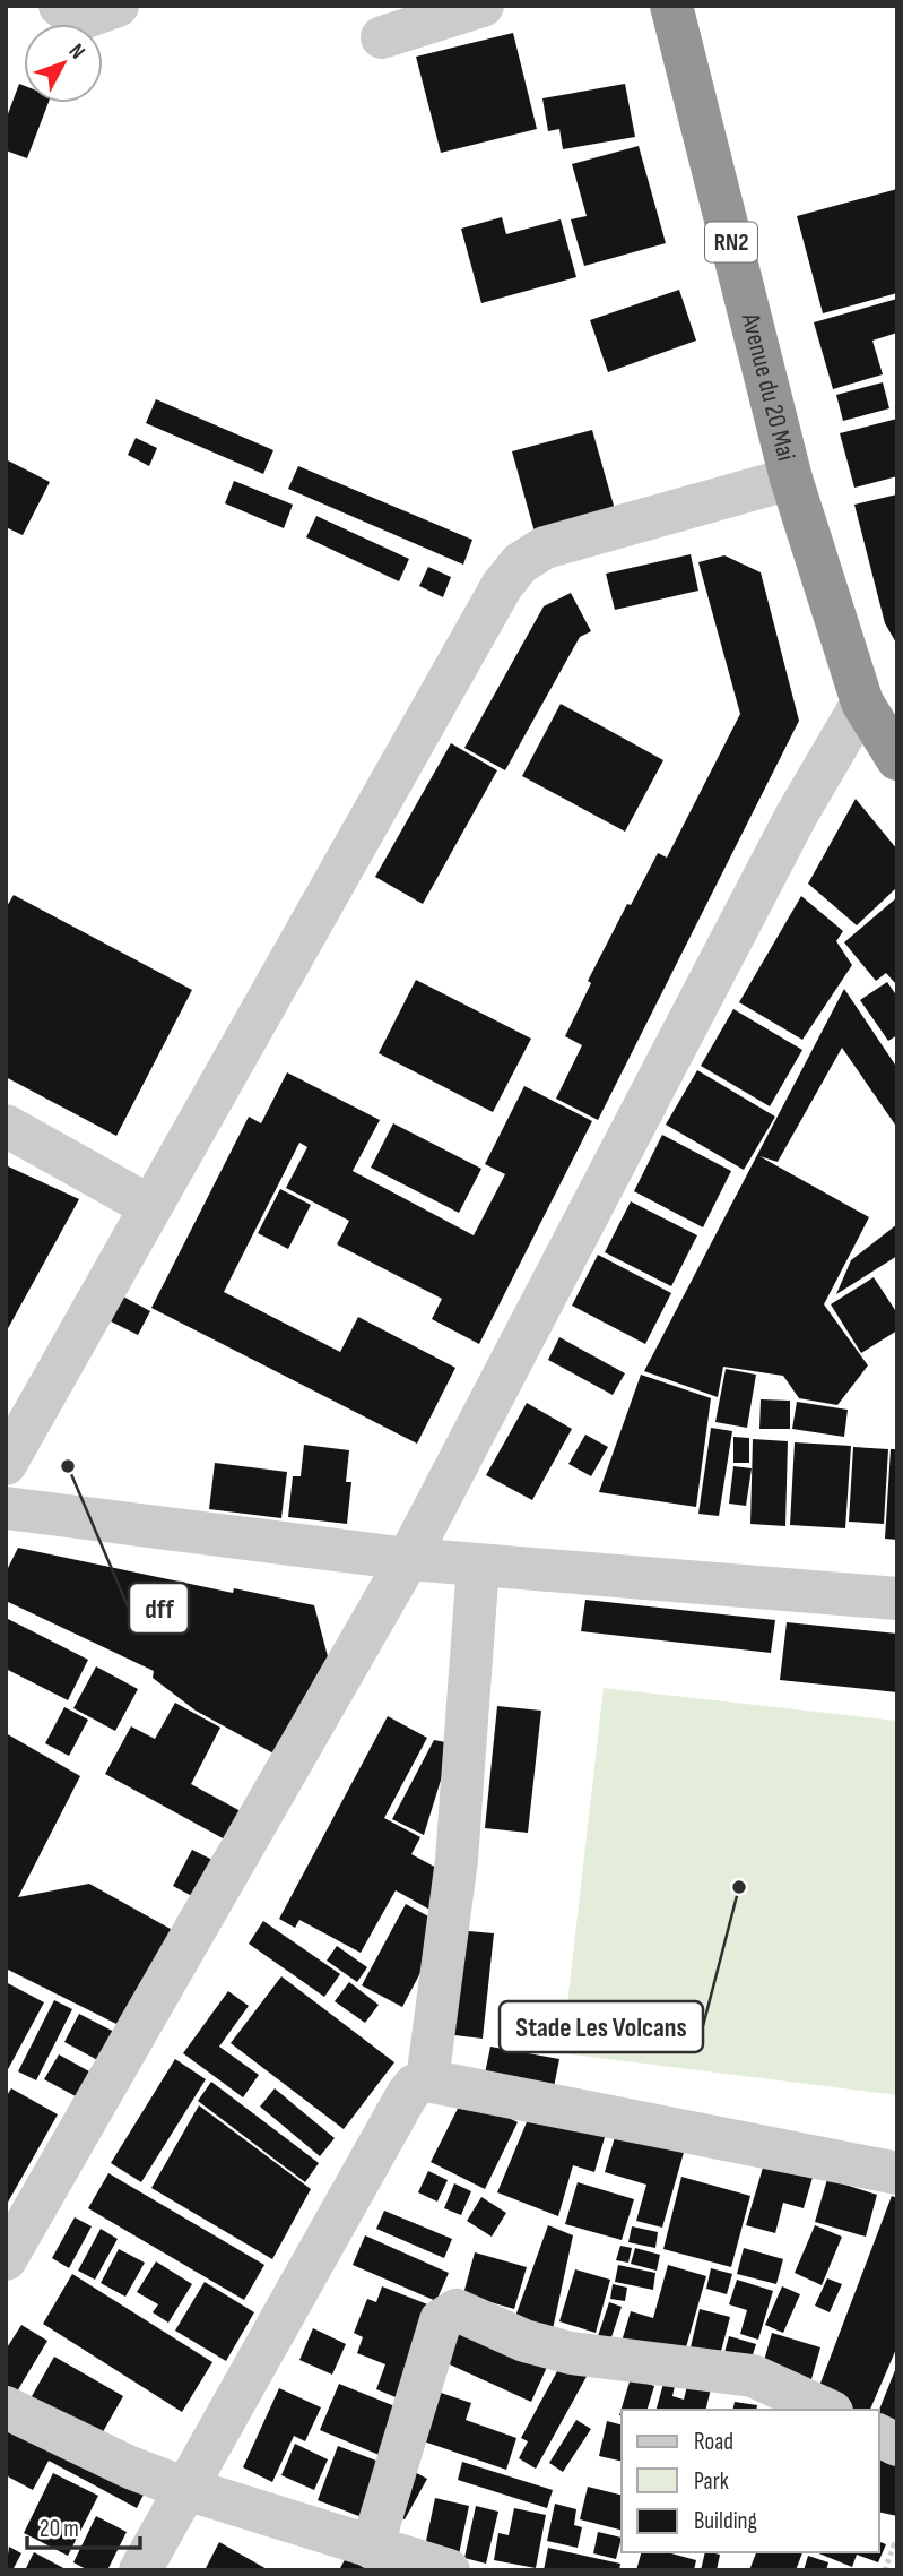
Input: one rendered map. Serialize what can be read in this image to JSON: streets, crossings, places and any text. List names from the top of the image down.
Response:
{
  "streets": {
    "highway": ["RN2", "Avenue du 20 Mai"]
  },
  "places": ["dff", "Stade Les Volcans"],
  "legend": ["Road", "Park", "Building"],
  "scale_bar": "20 m",
  "north": "top right"
}
